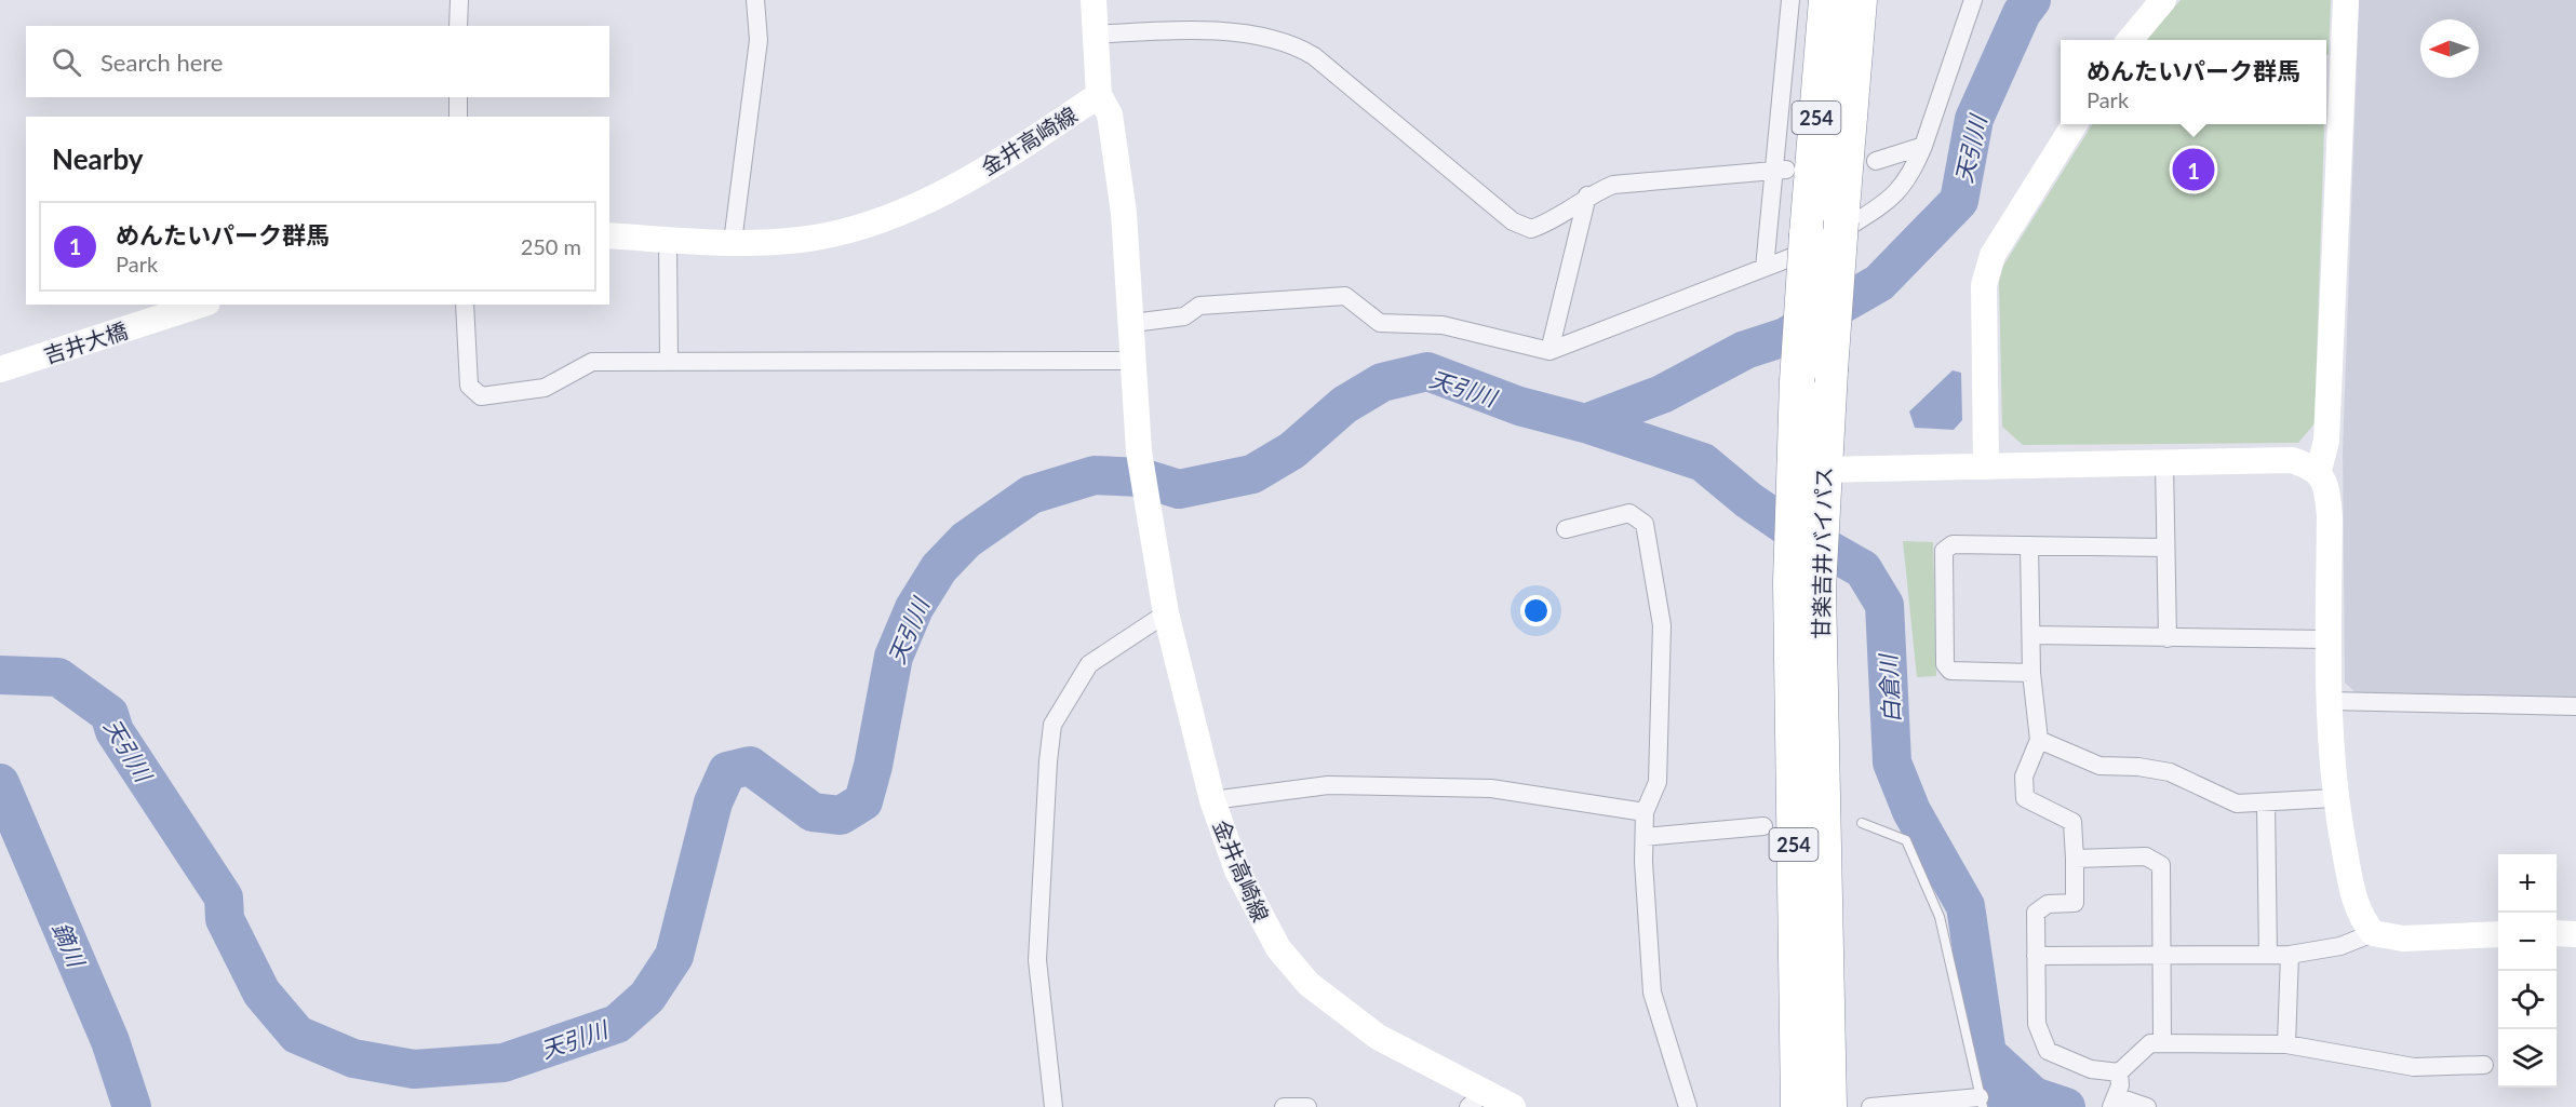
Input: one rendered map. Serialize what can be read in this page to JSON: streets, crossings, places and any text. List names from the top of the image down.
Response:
{
  "streets": {
    "highway": ["254", "甘楽吉井バイパス"],
    "street": ["金井高崎線", "吉井大橋"]
  },
  "water": ["天引川", "白倉川", "鏑川"],
  "north": "left",
  "page": {
    "search": "Search here",
    "popup": ["めんたいパーク群馬", "Park"],
    "heading": "Nearby",
    "pins": "1",
    "list": [
      {
        "mark": "1",
        "name": "めんたいパーク群馬",
        "note": "Park",
        "value": "250 m"
      }
    ],
    "map_buttons": ["+", "−"]
  }
}
